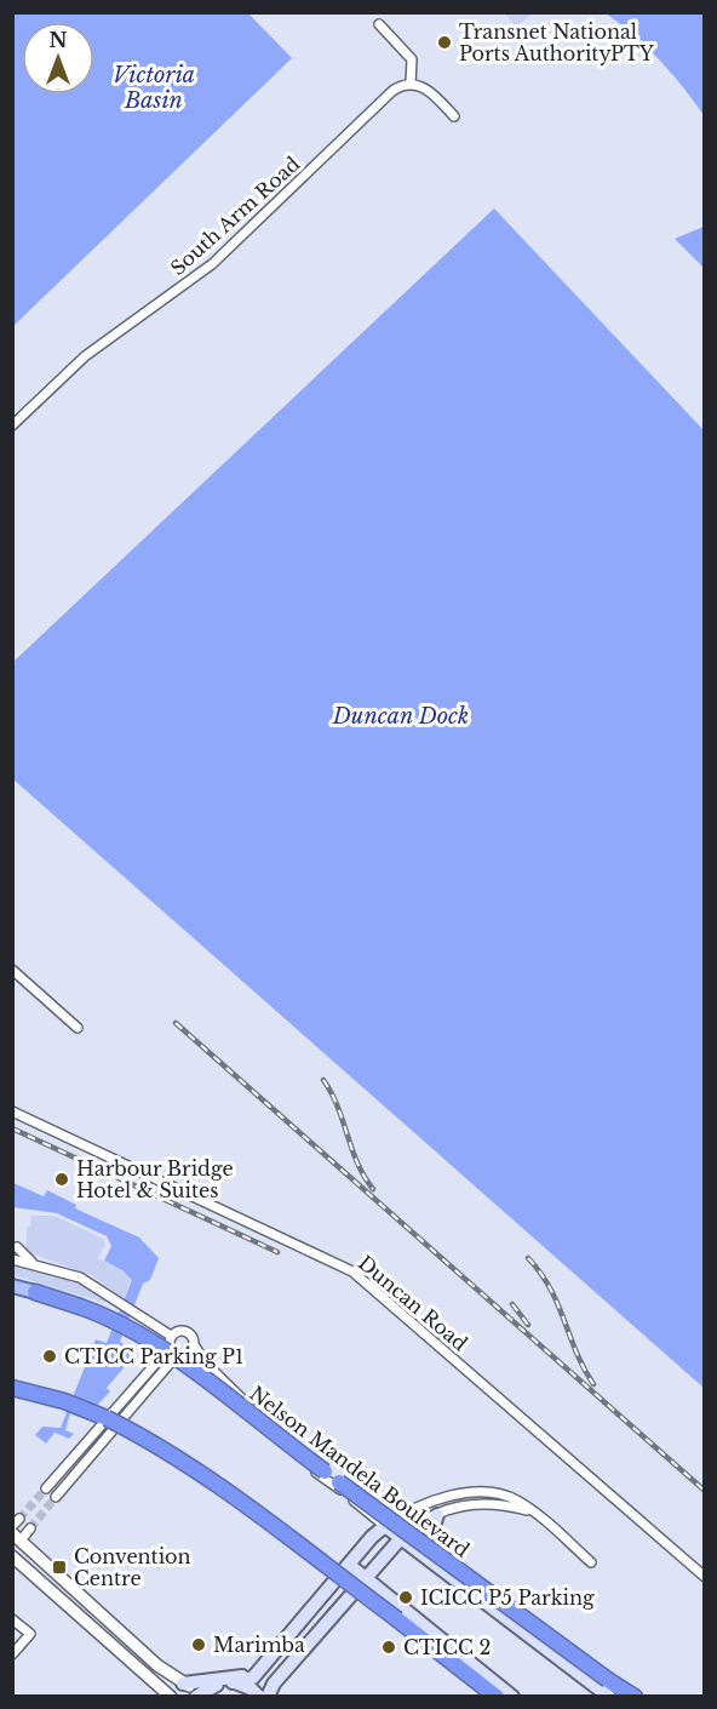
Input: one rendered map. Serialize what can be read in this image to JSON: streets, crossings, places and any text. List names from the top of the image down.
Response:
{
  "streets": {
    "highway": ["Nelson Mandela Boulevard"],
    "street": ["South Arm Road", "Duncan Road"]
  },
  "water": ["Victoria Basin", "Duncan Dock"],
  "places": {
    "other": [
      "Transnet National Ports AuthorityPTY",
      "Harbour Bridge Hotel & Suites",
      "CTICC Parking P1",
      "ICICC P5 Parking",
      "Marimba",
      "CTICC 2"
    ],
    "transit": ["Convention Centre"]
  },
  "north": "top"
}
